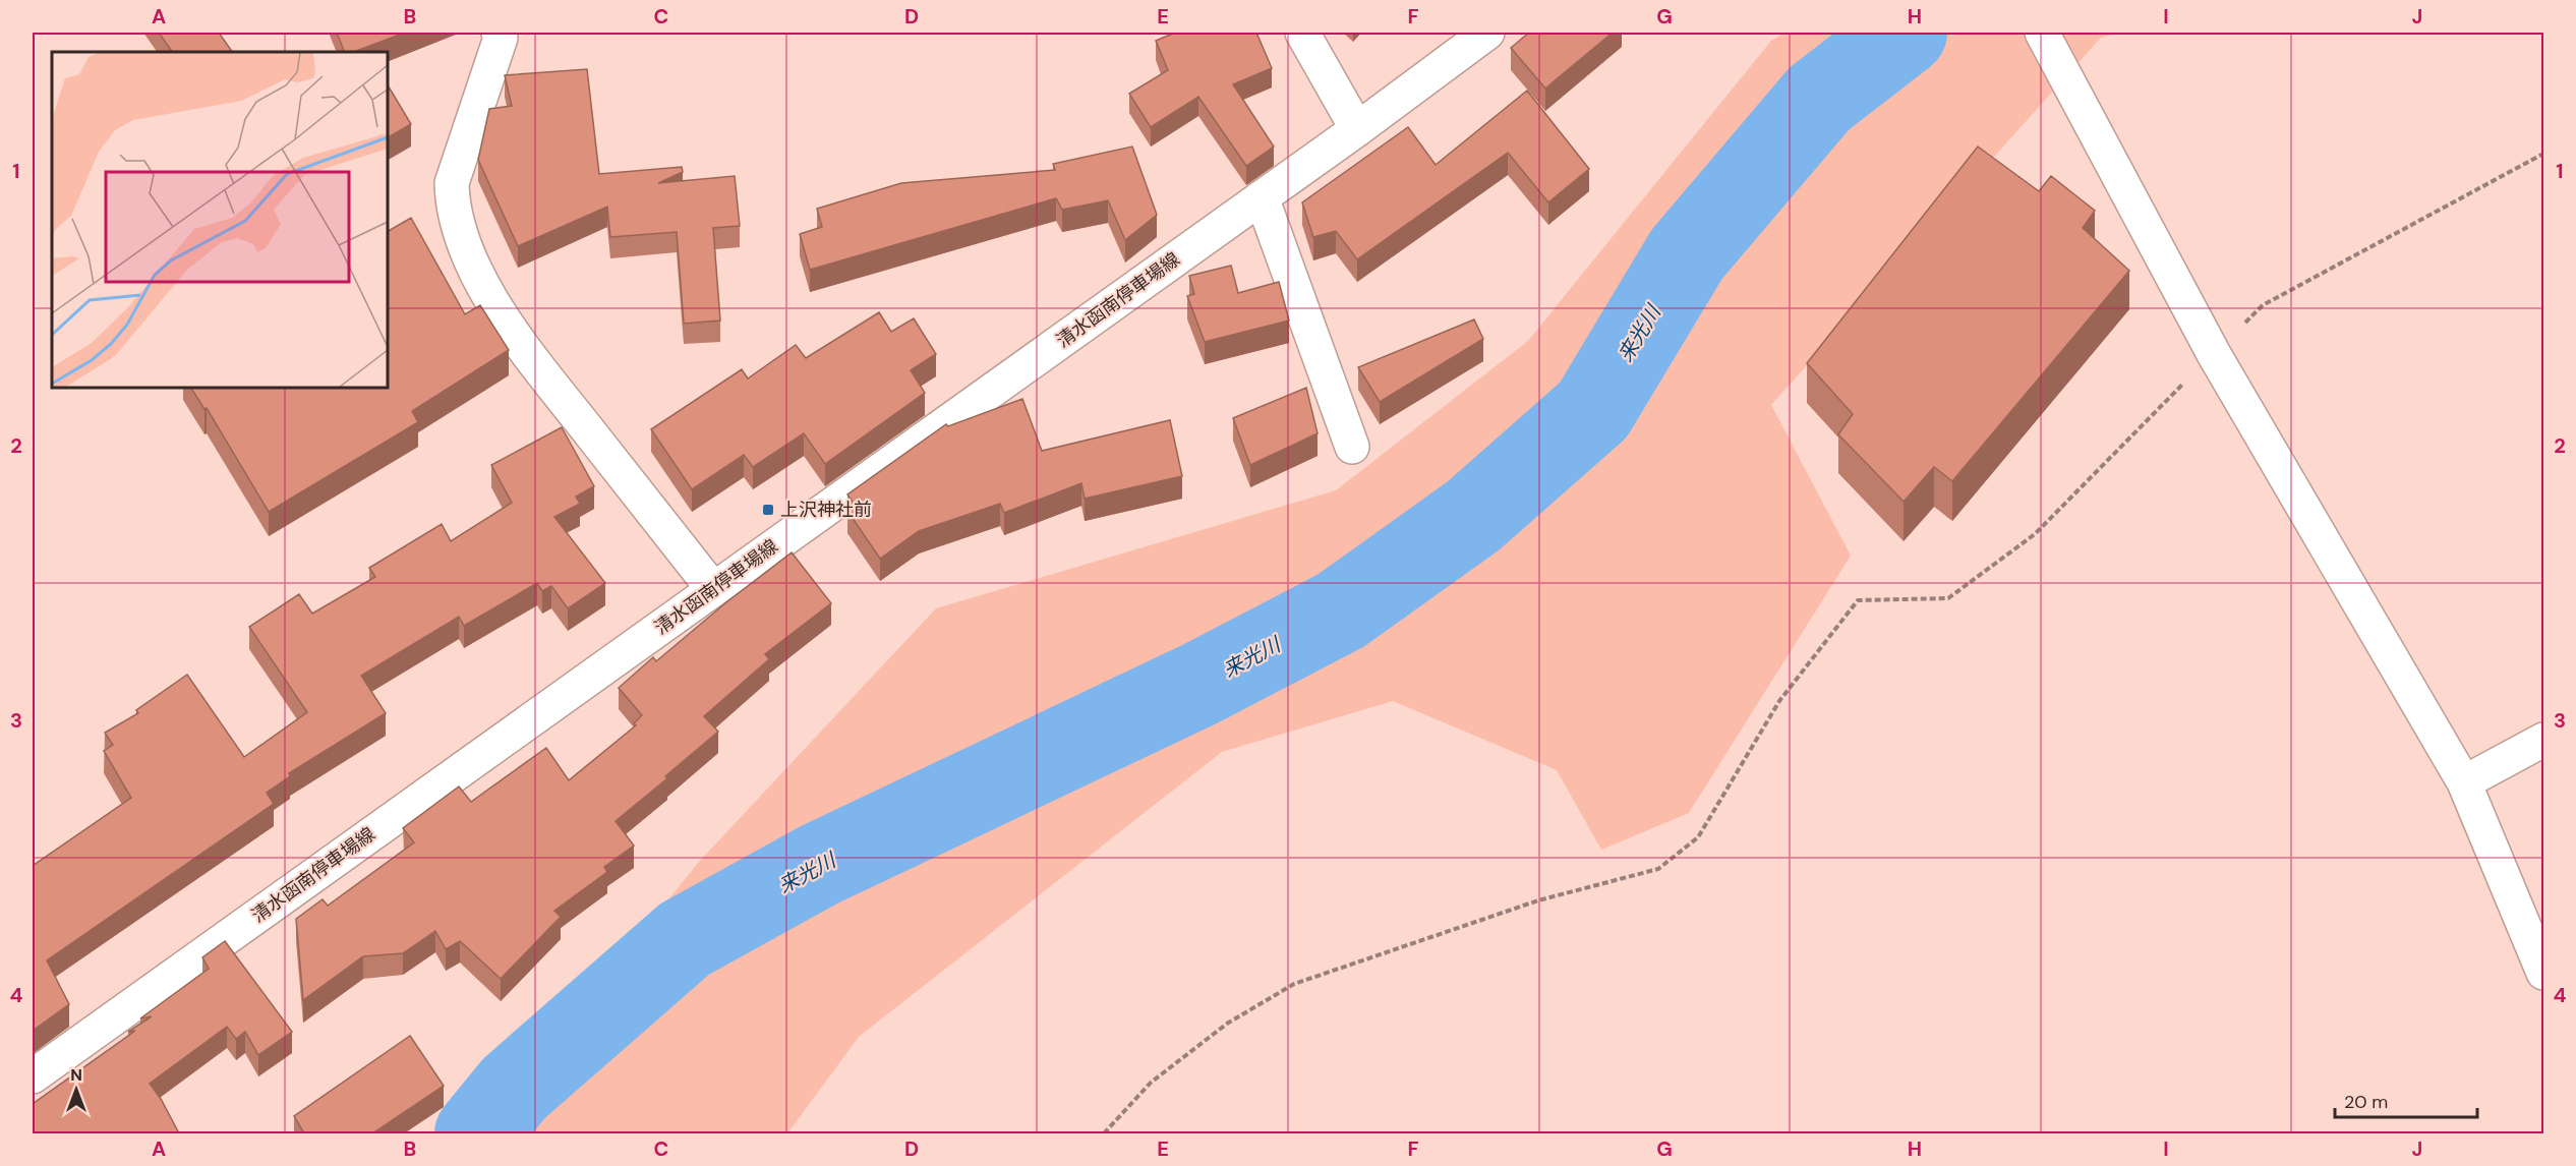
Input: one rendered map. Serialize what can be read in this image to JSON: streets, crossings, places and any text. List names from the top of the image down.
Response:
{
  "streets": {
    "street": ["清水函南停車場線"]
  },
  "water": ["来光川"],
  "places": {
    "transit": ["上沢神社前"]
  },
  "scale_bar": "20 m",
  "north": "top",
  "grid": {
    "columns": [
      "A",
      "B",
      "C",
      "D",
      "E",
      "F",
      "G",
      "H",
      "I",
      "J"
    ],
    "rows": [
      "1",
      "2",
      "3",
      "4"
    ]
  }
}
